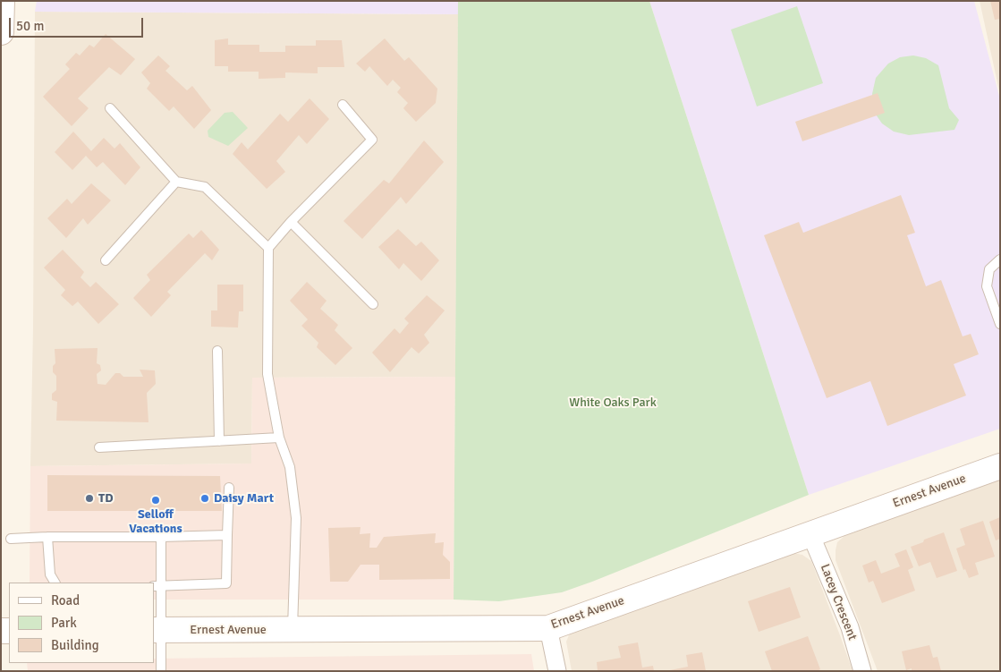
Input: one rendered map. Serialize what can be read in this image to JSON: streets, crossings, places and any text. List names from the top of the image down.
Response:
{
  "streets": {
    "street": ["Ernest Avenue", "Lacey Crescent"]
  },
  "crossings": [
    ["Ernest Avenue", "Lacey Crescent"]
  ],
  "parks": ["White Oaks Park"],
  "places": ["TD", "Daisy Mart", "Selloff Vacations"],
  "legend": ["Road", "Park", "Building"],
  "scale_bar": "50 m"
}
